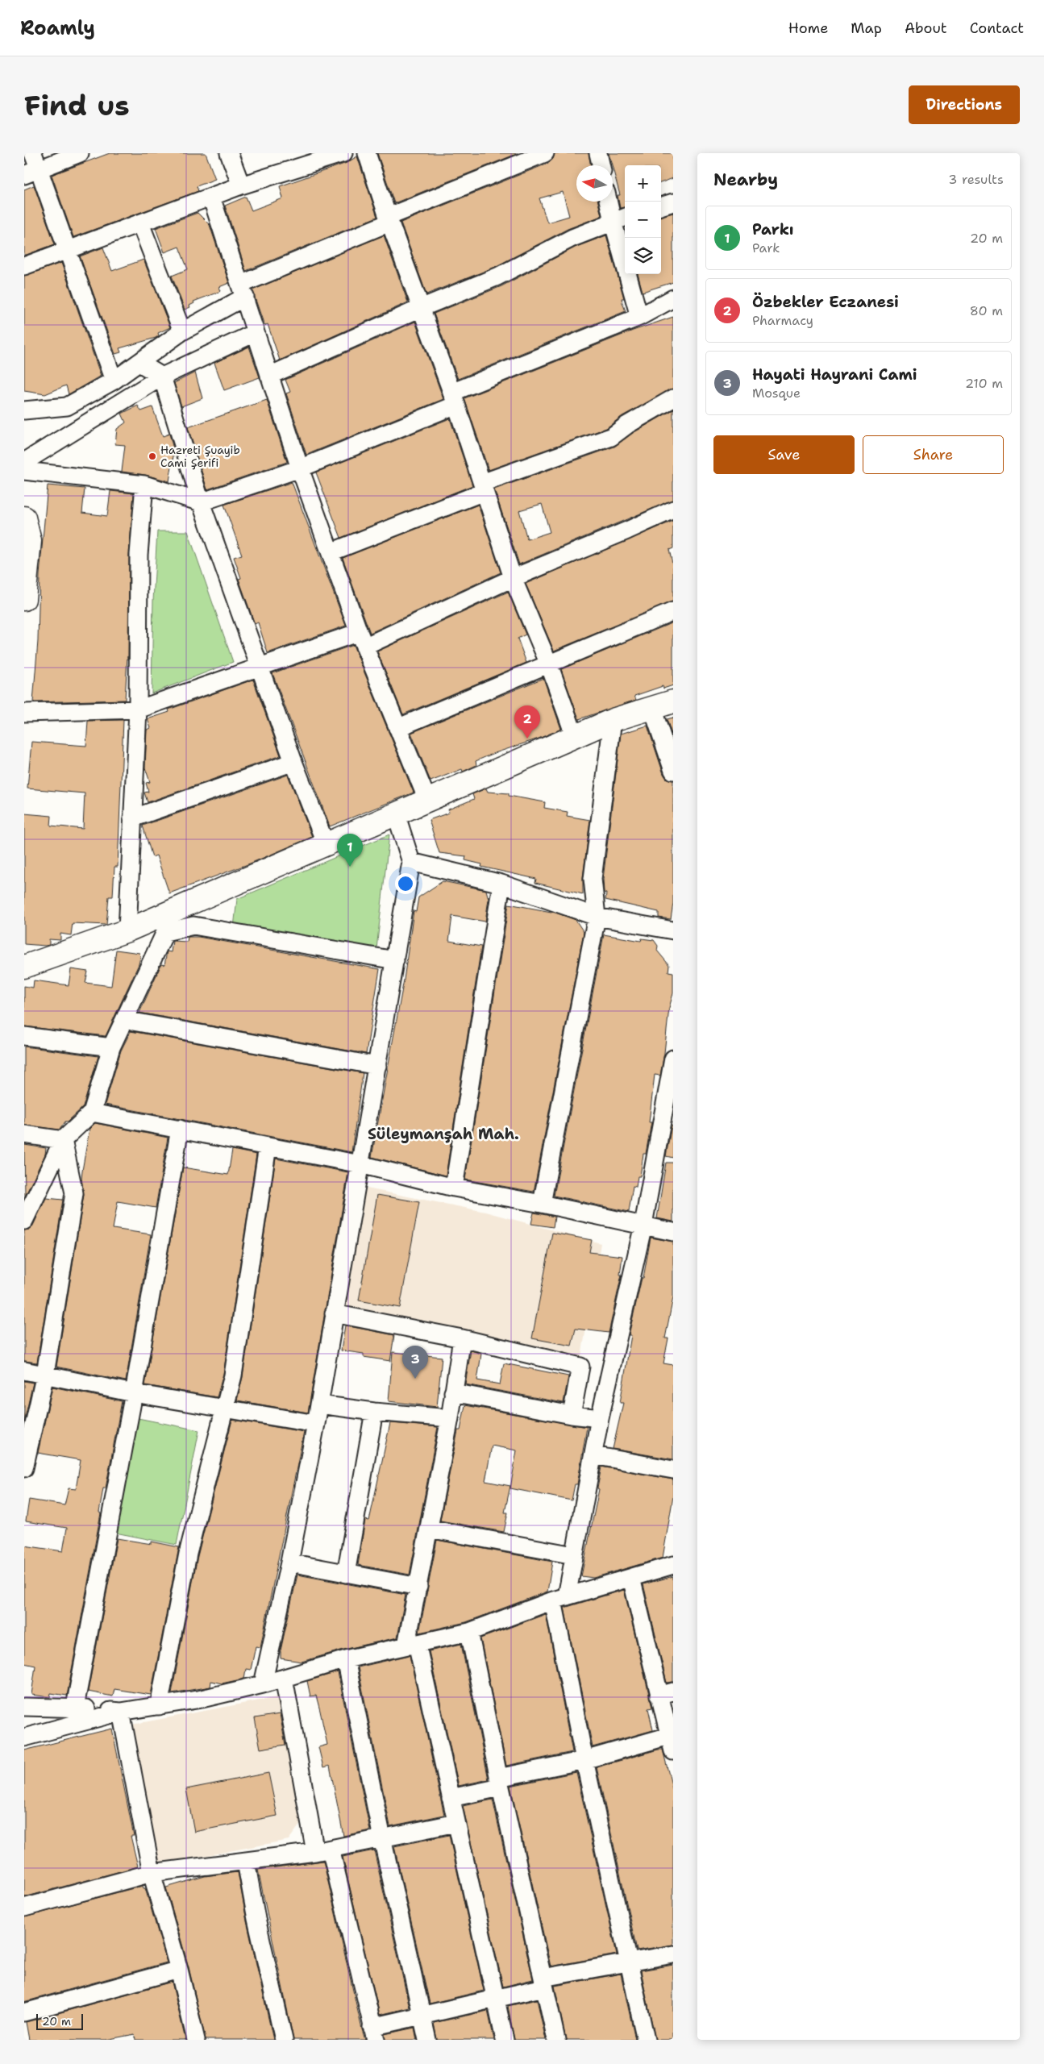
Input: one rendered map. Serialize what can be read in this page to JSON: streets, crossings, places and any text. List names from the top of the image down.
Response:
{
  "districts": ["Süleymanşah Mah."],
  "places": ["Hazreti Şuayib Cami Şerifi"],
  "scale_bar": "20 m",
  "north": "left",
  "page": {
    "header": "Roamly",
    "nav": [
      "Home",
      "Map",
      "About",
      "Contact"
    ],
    "buttons": [
      "Directions",
      ["Save", "Share"]
    ],
    "title": "Find us",
    "heading": ["Nearby", "3 results"],
    "map_buttons": ["+", "−"],
    "list": [
      {
        "mark": "1",
        "name": "Parkı",
        "note": "Park",
        "value": "20 m"
      },
      {
        "mark": "2",
        "name": "Özbekler Eczanesi",
        "note": "Pharmacy",
        "value": "80 m"
      },
      {
        "mark": "3",
        "name": "Hayati Hayrani Cami",
        "note": "Mosque",
        "value": "210 m"
      }
    ],
    "pins": ["2", "1", "3"],
    "scale": "20 m"
  }
}
